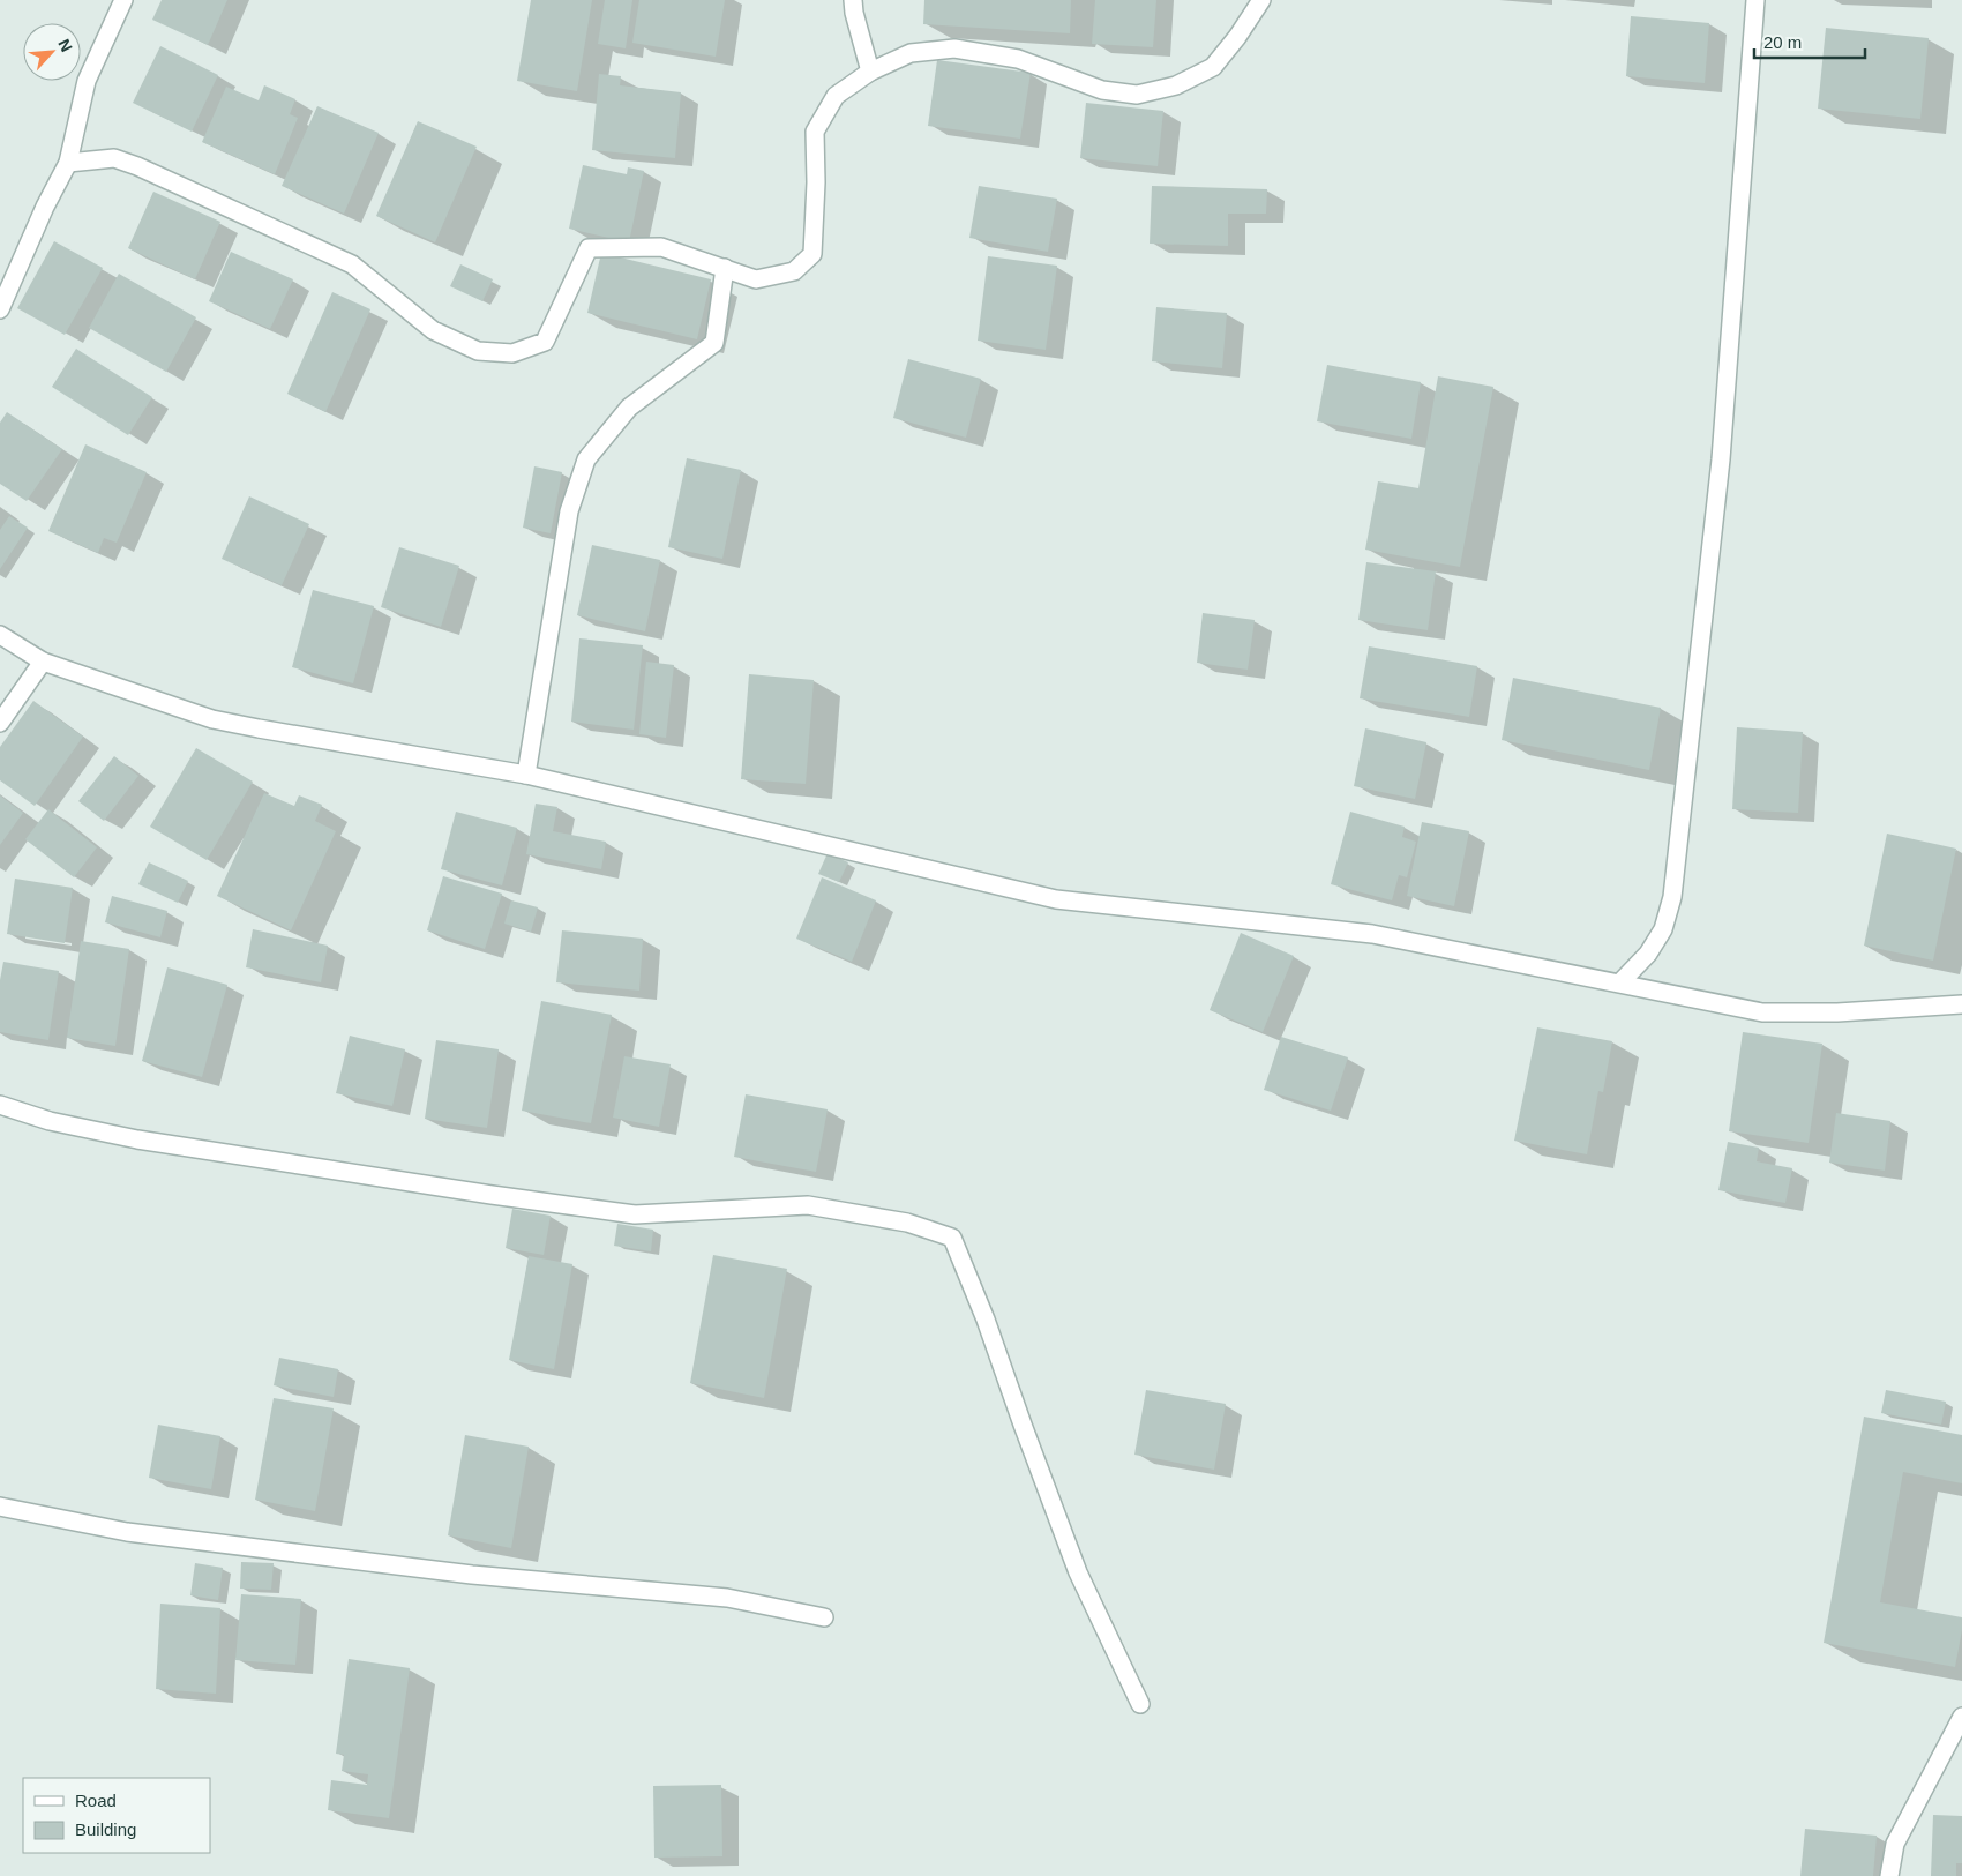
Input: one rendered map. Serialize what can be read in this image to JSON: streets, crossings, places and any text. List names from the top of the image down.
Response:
{
  "legend": ["Road", "Building"],
  "scale_bar": "20 m",
  "north": "top right"
}
